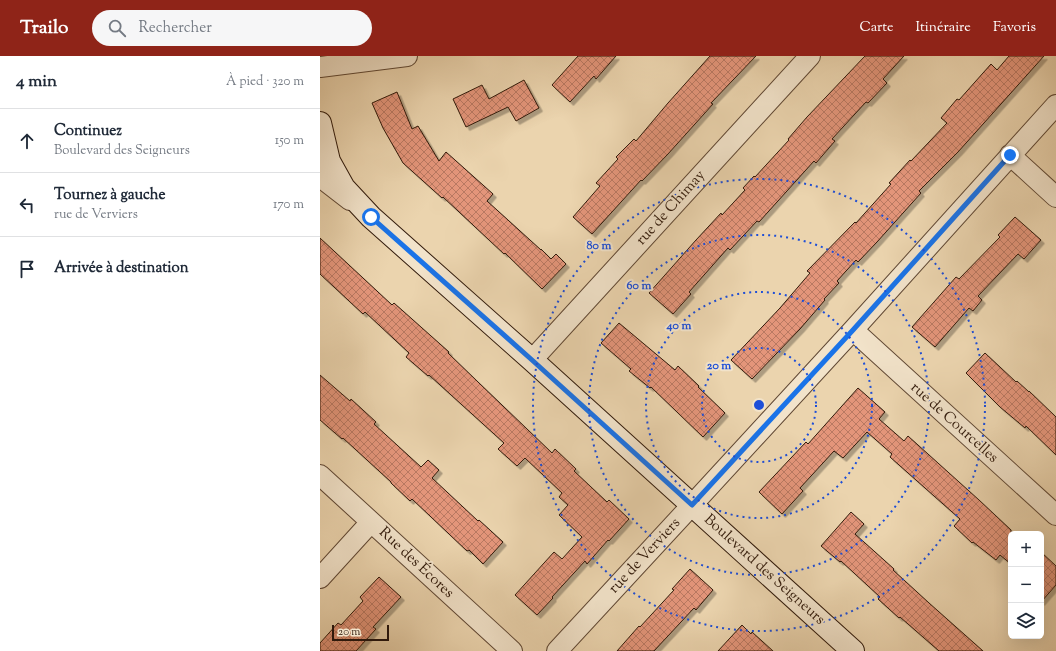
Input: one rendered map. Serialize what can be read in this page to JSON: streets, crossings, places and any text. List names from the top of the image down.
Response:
{
  "streets": {
    "street": [
      "rue de Chimay",
      "rue de Courcelles",
      "rue de Verviers",
      "Rue des Écores",
      "Boulevard des Seigneurs"
    ]
  },
  "crossings": [
    ["rue de Chimay", "Boulevard des Seigneurs"],
    ["rue de Courcelles", "rue de Verviers"],
    ["rue de Verviers", "Boulevard des Seigneurs"]
  ],
  "scale_bar": "20 m",
  "page": {
    "header": "Trailo",
    "search": "Rechercher",
    "nav": ["Carte", "Itinéraire", "Favoris"],
    "heading": ["4 min", "À pied · 320 m"],
    "list": [
      ["Continuez", "Boulevard des Seigneurs", "150 m"],
      ["Tournez à gauche", "rue de Verviers", "170 m"],
      "Arrivée à destination"
    ],
    "map_buttons": ["+", "−"],
    "scale": "20 m"
  },
  "rings": [
    "80 m",
    "60 m",
    "40 m",
    "20 m"
  ]
}
